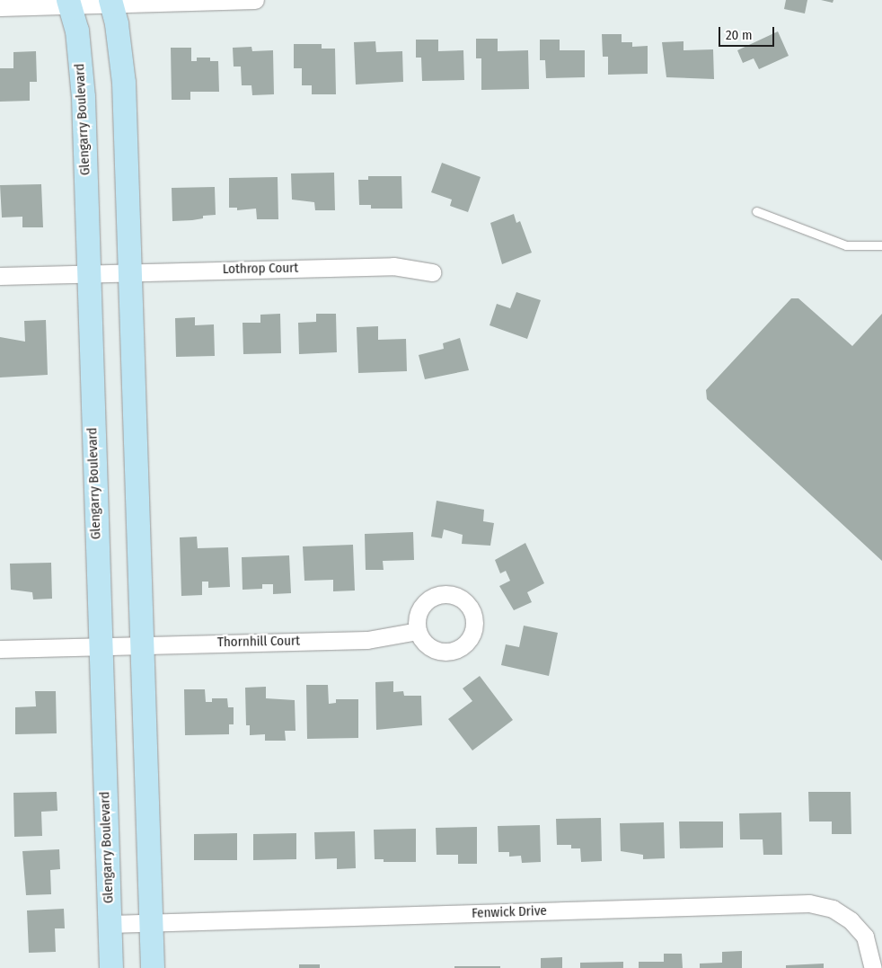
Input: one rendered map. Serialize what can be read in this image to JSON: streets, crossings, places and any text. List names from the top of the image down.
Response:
{
  "streets": {
    "street": [
      "Glengarry Boulevard",
      "Lothrop Court",
      "Thornhill Court",
      "Fenwick Drive"
    ]
  },
  "crossings": [
    ["Glengarry Boulevard", "Lothrop Court"],
    ["Glengarry Boulevard", "Thornhill Court"],
    ["Glengarry Boulevard", "Fenwick Drive"]
  ],
  "scale_bar": "20 m"
}
